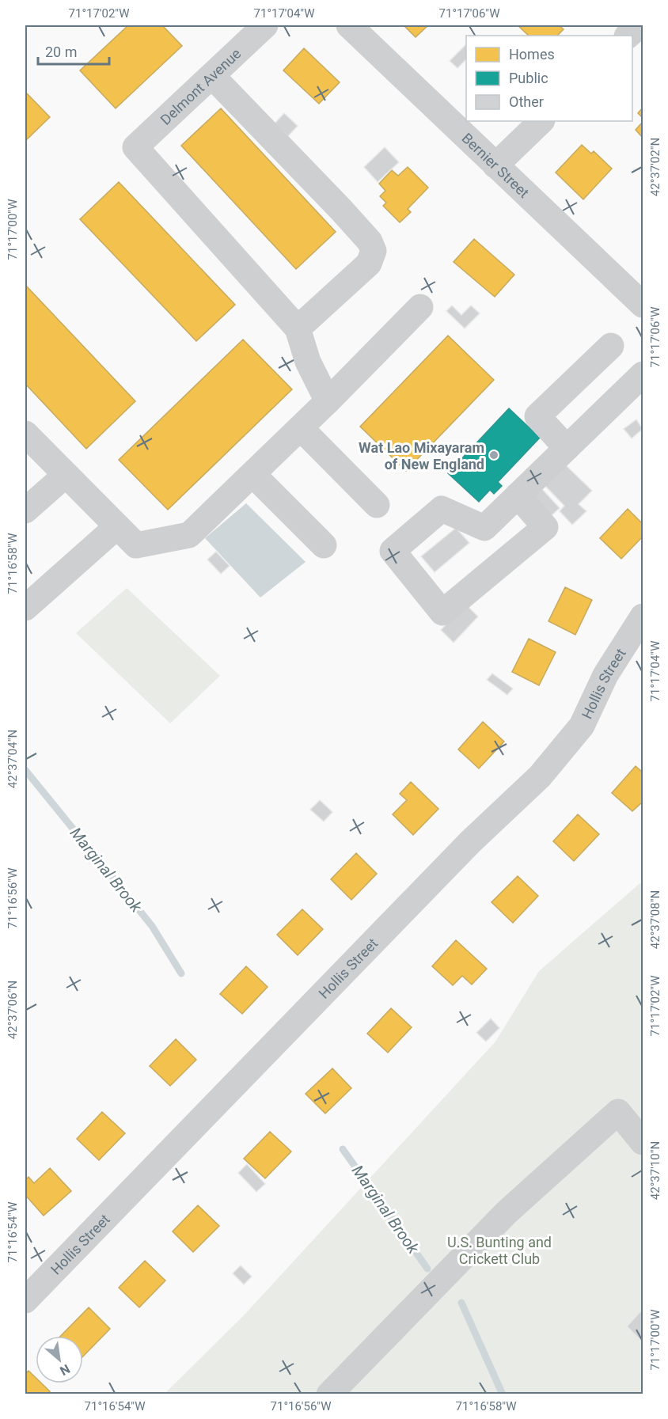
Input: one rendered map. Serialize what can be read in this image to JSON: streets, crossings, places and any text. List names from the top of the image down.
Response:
{
  "streets": {
    "street": ["Delmont Avenue", "Bernier Street", "Hollis Street"]
  },
  "water": ["Marginal Brook"],
  "parks": ["U.S. Bunting and Crickett Club"],
  "places": ["Wat Lao Mixayaram of New England"],
  "legend": ["Homes", "Public", "Other"],
  "scale_bar": "20 m",
  "north": "bottom right",
  "coordinates": [
    "71°17'02\"W",
    "71°17'04\"W",
    "71°17'06\"W",
    "42°37'02\"N",
    "71°17'00\"W",
    "71°16'58\"W",
    "42°37'04\"N",
    "71°16'56\"W",
    "42°37'08\"N",
    "42°37'06\"N",
    "42°37'10\"N",
    "71°16'54\"W"
  ]
}
